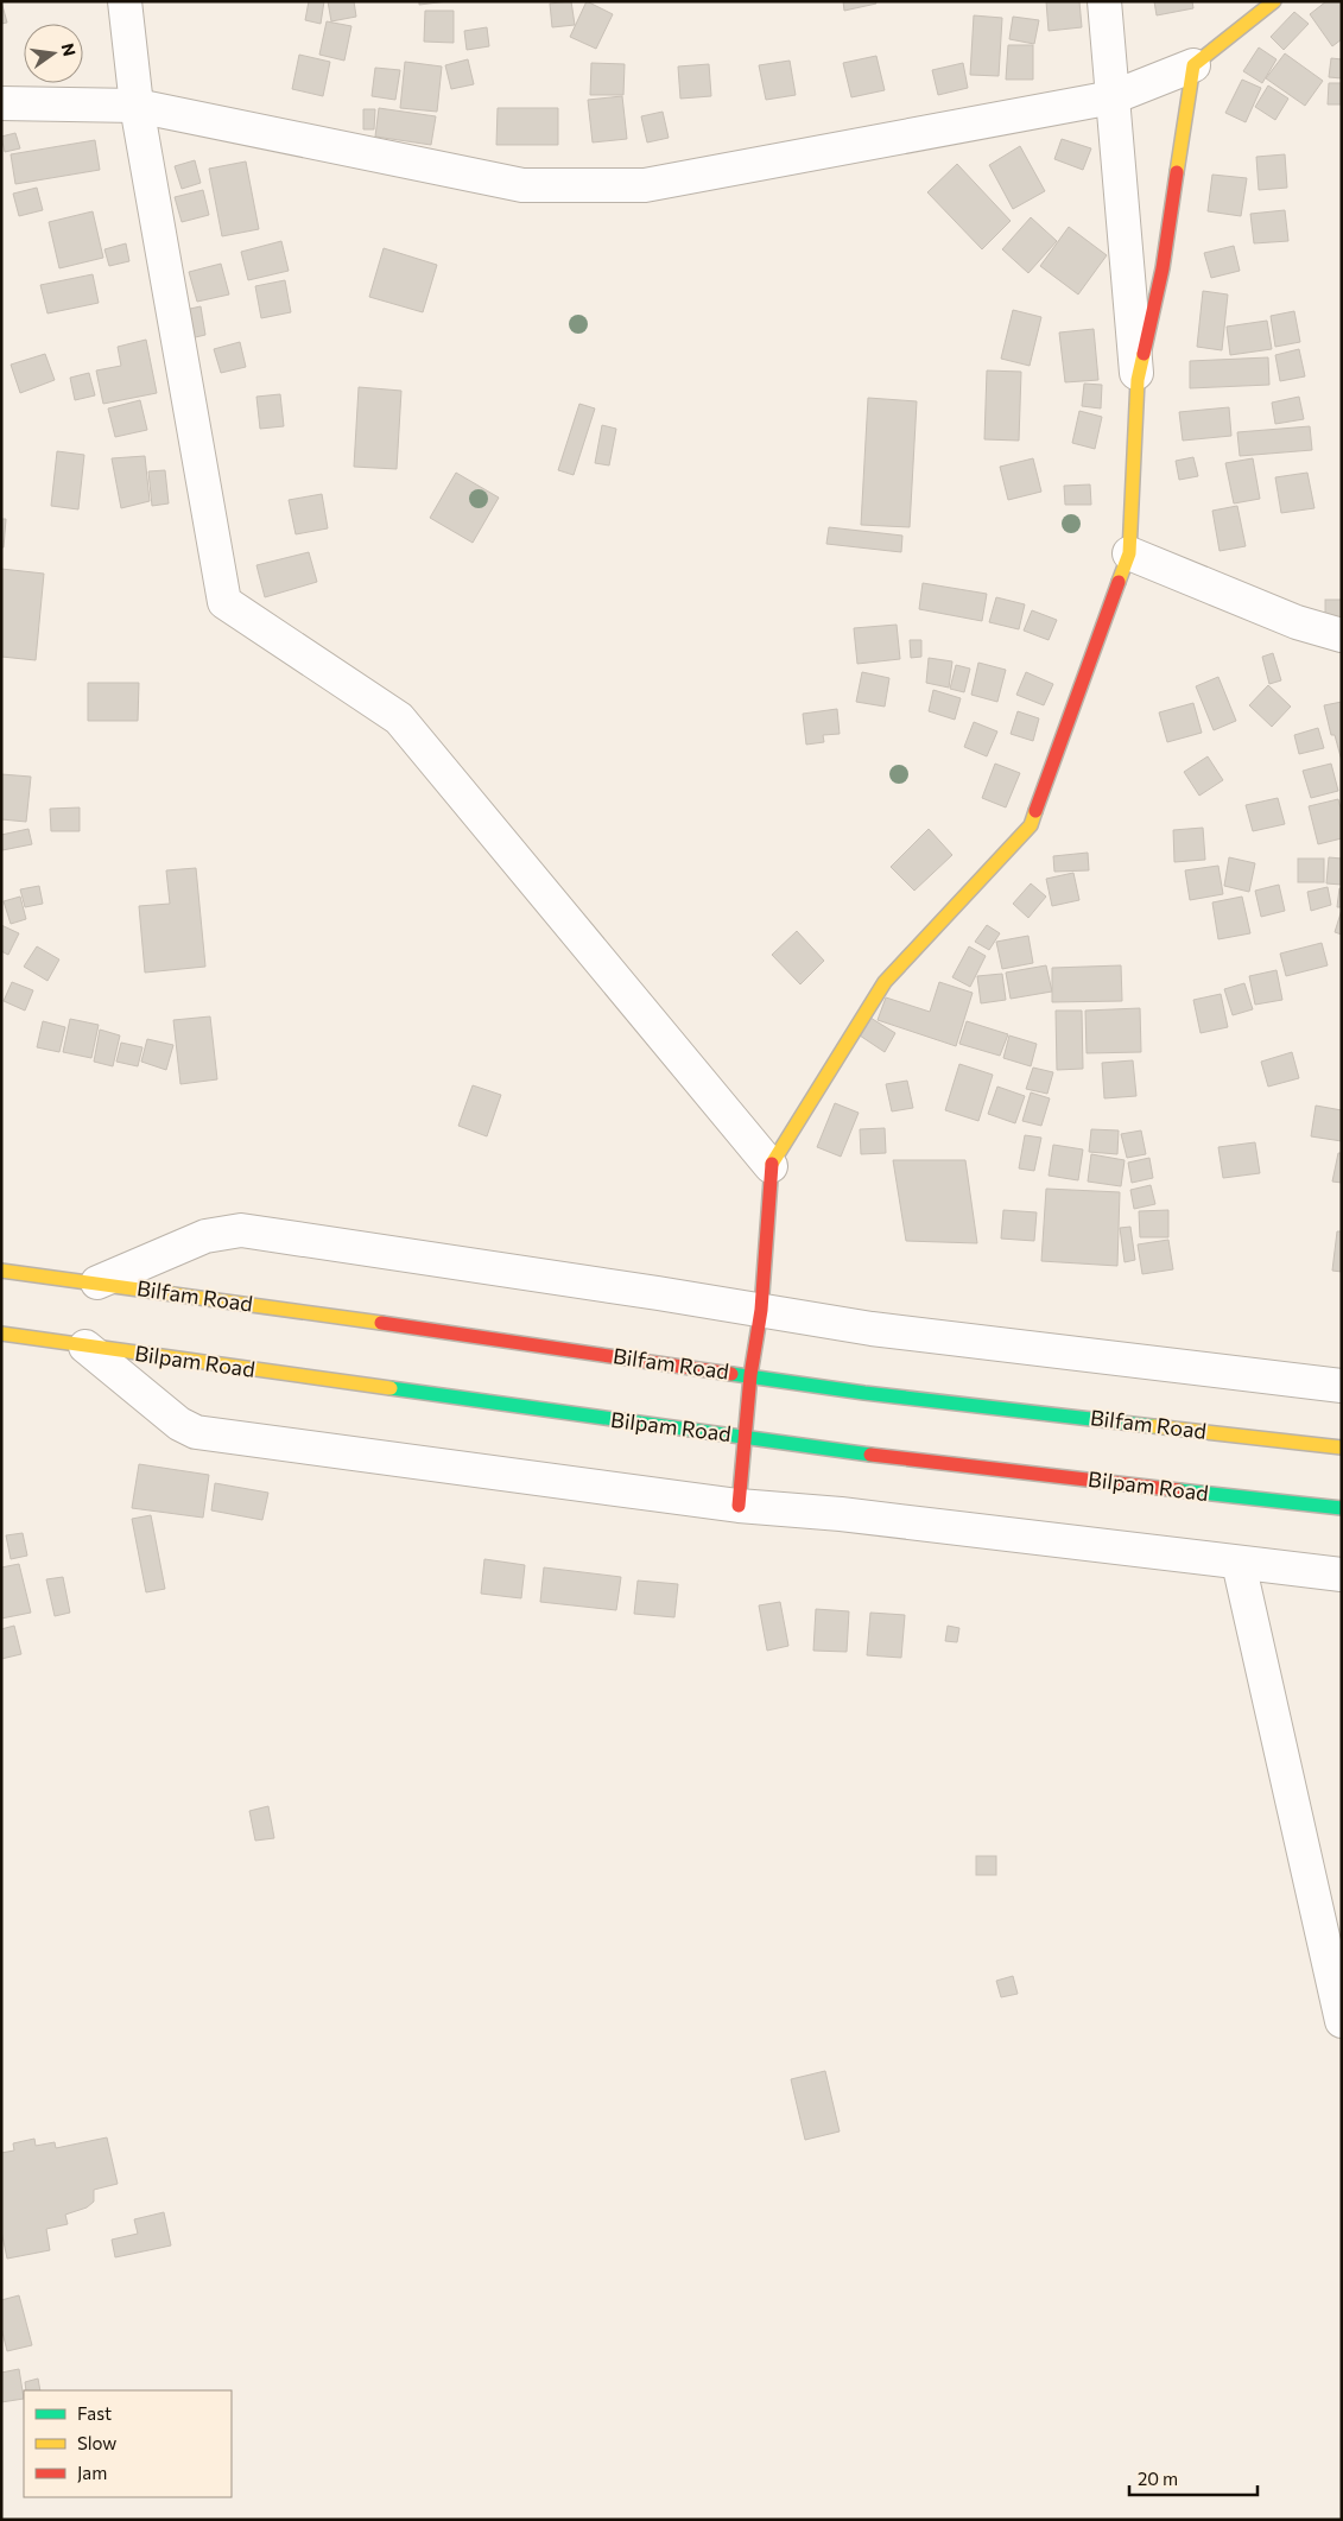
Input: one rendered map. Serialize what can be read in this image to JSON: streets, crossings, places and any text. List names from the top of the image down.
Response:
{
  "streets": {
    "main road": ["Bilfam Road", "Bilpam Road"]
  },
  "legend": ["Fast", "Slow", "Jam"],
  "scale_bar": "20 m",
  "north": "right"
}
